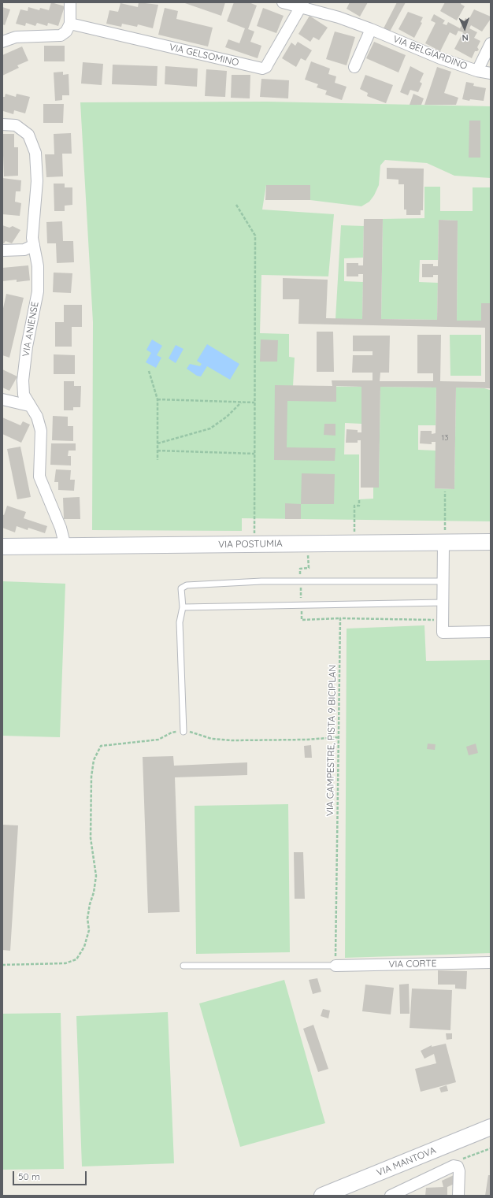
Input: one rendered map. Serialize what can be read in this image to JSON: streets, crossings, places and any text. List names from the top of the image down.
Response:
{
  "streets": {
    "street": [
      "VIA BELGIARDINO",
      "VIA GELSOMINO",
      "VIA ANIENSE",
      "VIA POSTUMIA",
      "VIA CORTE",
      "VIA MANTOVA"
    ],
    "path": ["VIA CAMPESTRE, PISTA 9 BICIPLAN"]
  },
  "crossings": [
    ["VIA BELGIARDINO", "VIA GELSOMINO"],
    ["VIA ANIENSE", "VIA POSTUMIA"],
    ["VIA CAMPESTRE, PISTA 9 BICIPLAN", "VIA CORTE"]
  ],
  "house_numbers": ["13"],
  "scale_bar": "50 m",
  "north": "bottom"
}
